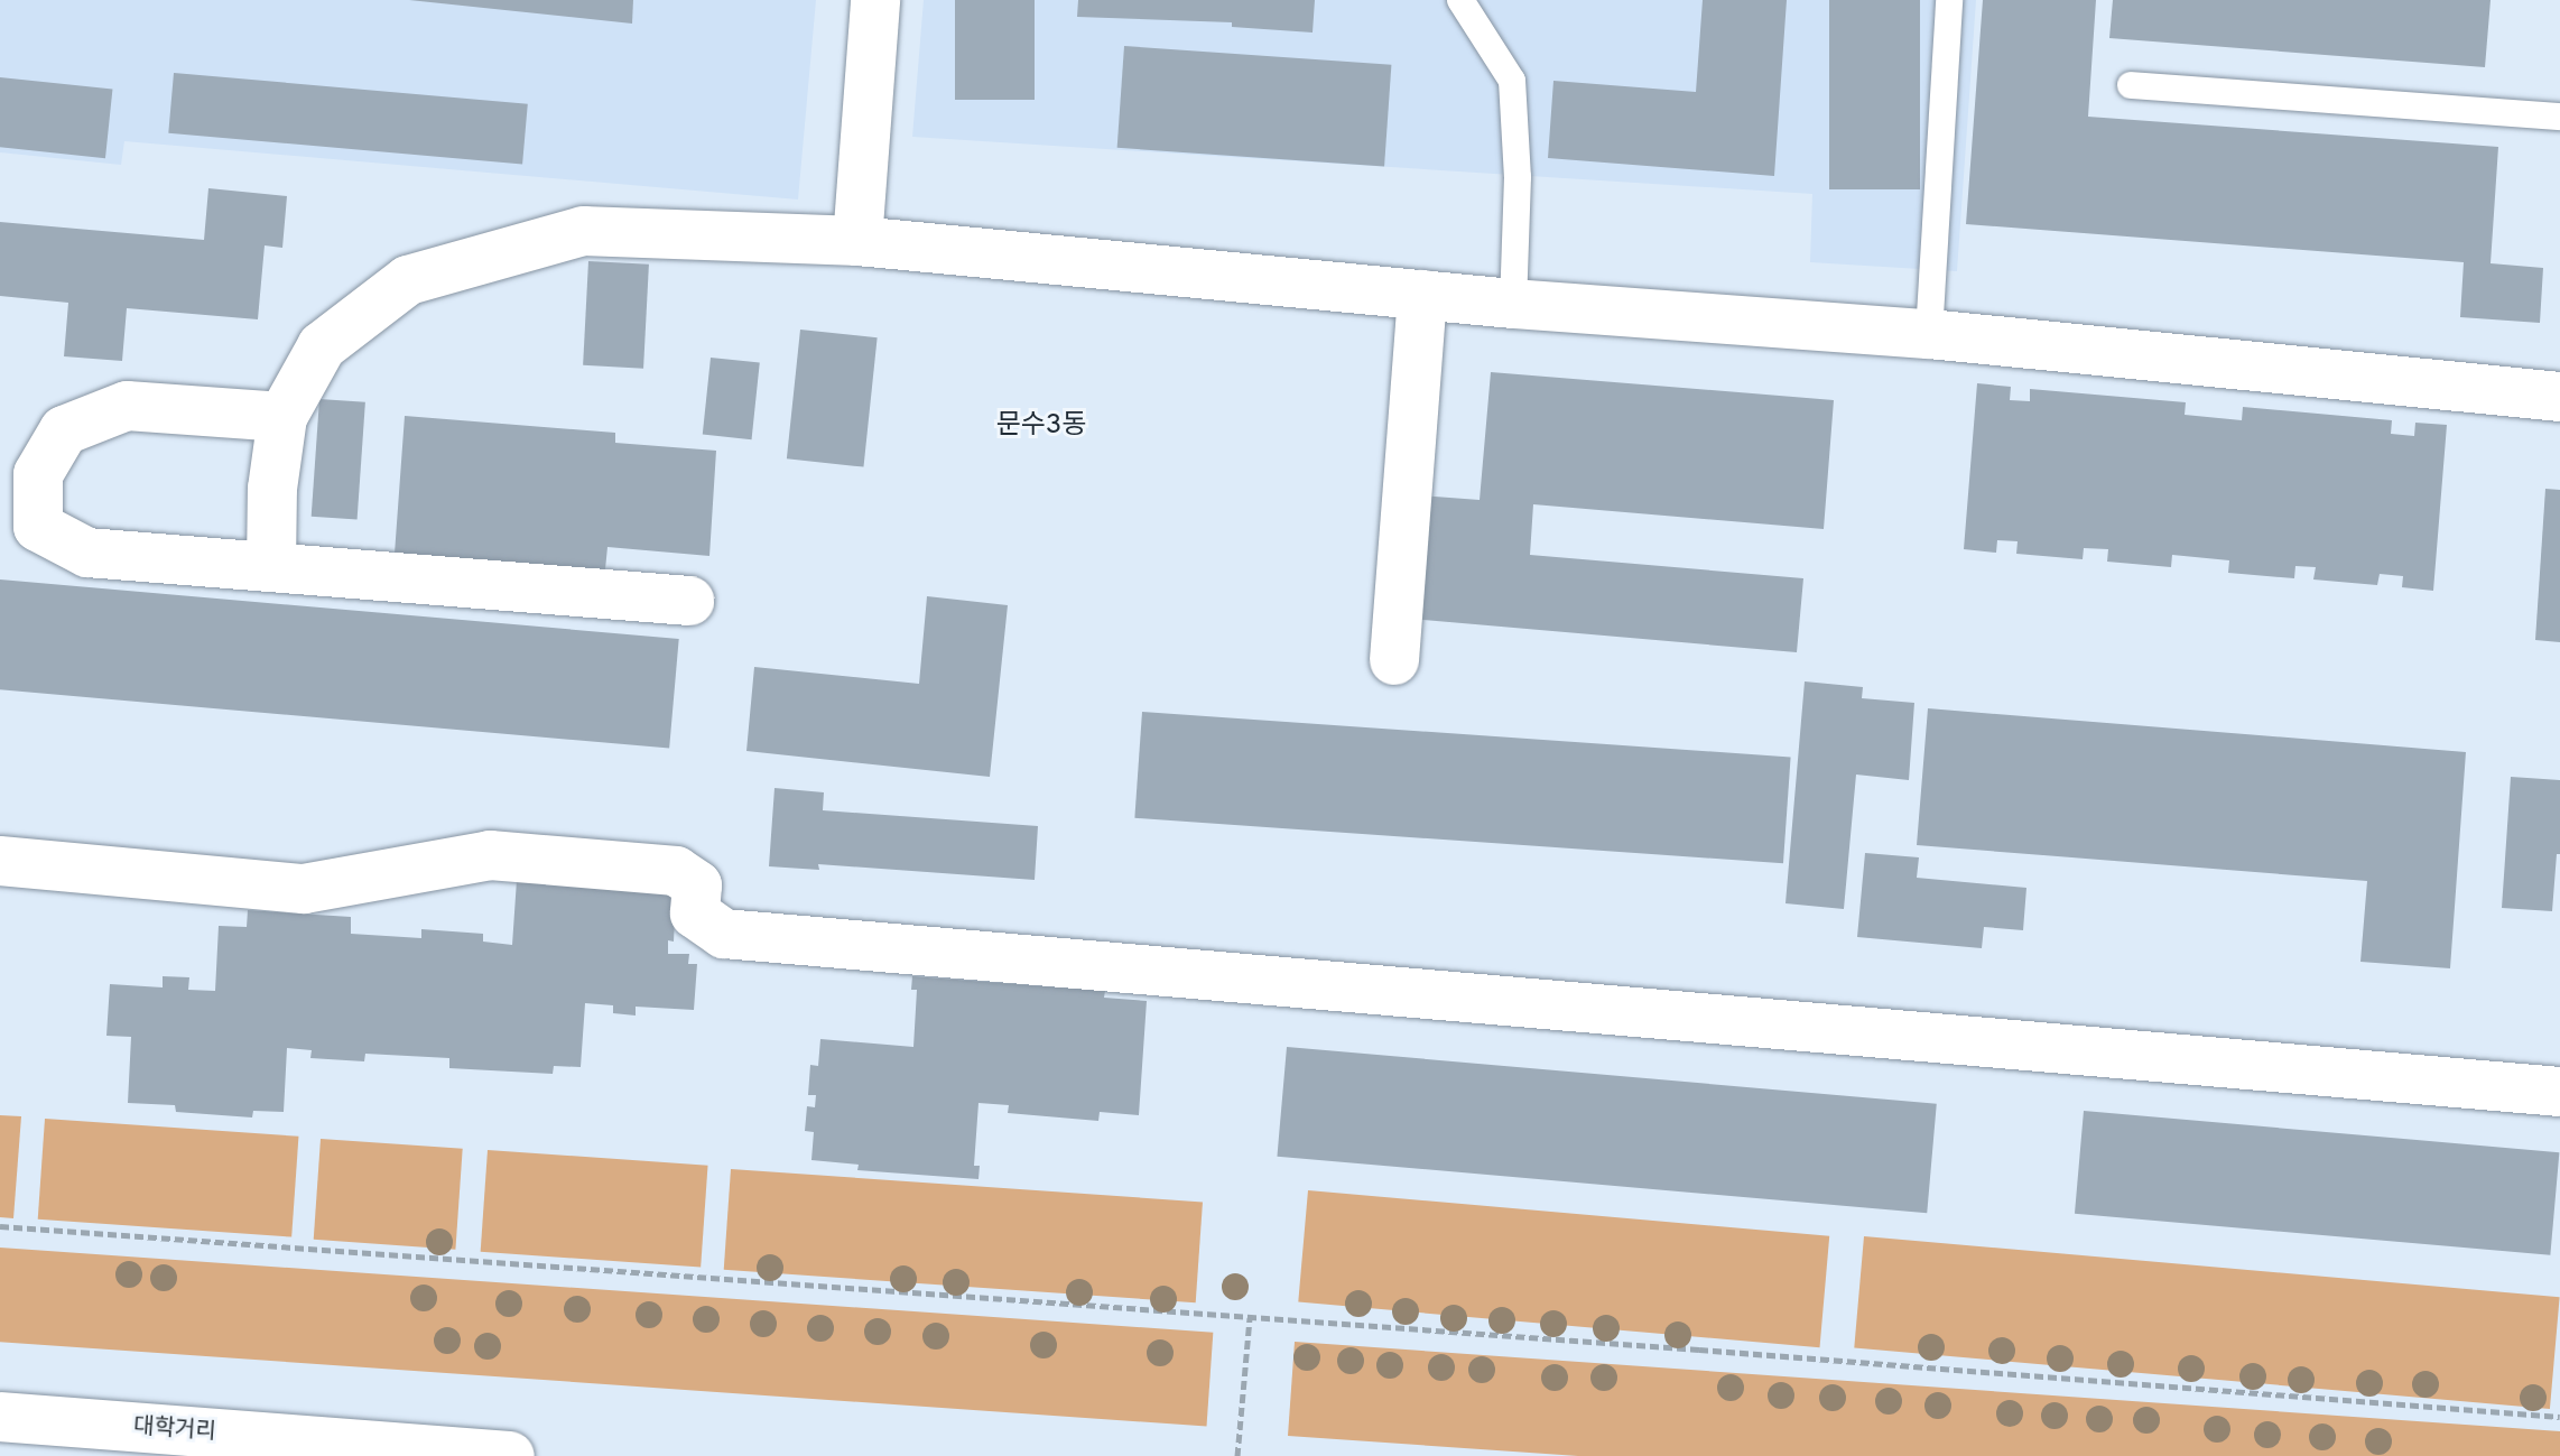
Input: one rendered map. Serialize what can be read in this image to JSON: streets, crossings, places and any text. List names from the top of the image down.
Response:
{
  "streets": {
    "street": ["대학거리"]
  },
  "districts": ["문수3동"]
}
